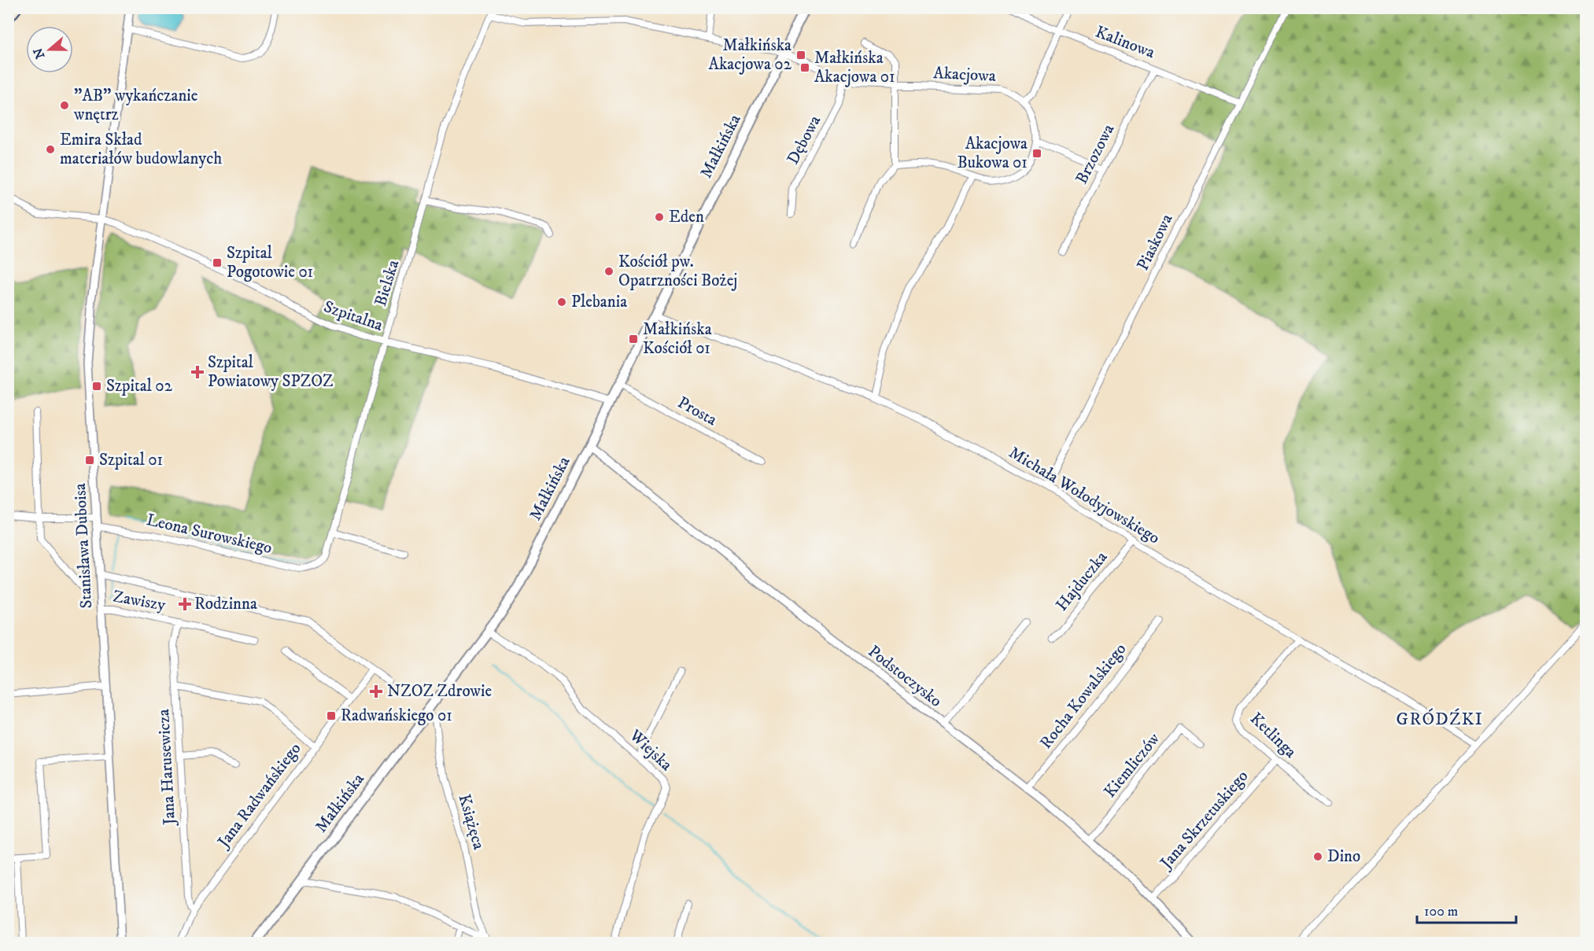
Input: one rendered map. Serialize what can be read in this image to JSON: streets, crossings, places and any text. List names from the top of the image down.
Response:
{
  "streets": {
    "main road": ["Małkińska"],
    "street": [
      "Kalinowa",
      "Akacjowa",
      "Dębowa",
      "Brzozowa",
      "Piaskowa",
      "Bielska",
      "Szpitalna",
      "Prosta",
      "Michała Wołodyjowskiego",
      "Leona Surowskiego",
      "Stanisława Duboisa",
      "Hajduczka",
      "Zawiszy",
      "Podstoczysko",
      "Rocha Kowalskiego",
      "Ketlinga",
      "Wiejska",
      "Kiemliczów",
      "Jana Harusewicza",
      "Jana Radwańskiego",
      "Jana Skrzetuskiego",
      "Książęca"
    ]
  },
  "crossings": [
    ["Kalinowa", "Brzozowa"],
    ["Kalinowa", "Piaskowa"],
    ["Akacjowa", "Dębowa"],
    ["Akacjowa", "Małkińska"],
    ["Akacjowa", "Bielska"],
    ["Małkińska", "Szpitalna"],
    ["Małkińska", "Prosta"],
    ["Małkińska", "Michała Wołodyjowskiego"],
    ["Małkińska", "Podstoczysko"],
    ["Małkińska", "Wiejska"],
    ["Małkińska", "Książęca"],
    ["Piaskowa", "Michała Wołodyjowskiego"],
    ["Bielska", "Szpitalna"],
    ["Bielska", "Leona Surowskiego"],
    ["Szpitalna", "Stanisława Duboisa"],
    ["Michała Wołodyjowskiego", "Hajduczka"],
    ["Michała Wołodyjowskiego", "Ketlinga"],
    ["Leona Surowskiego", "Stanisława Duboisa"],
    ["Stanisława Duboisa", "Zawiszy"],
    ["Zawiszy", "Jana Harusewicza"],
    ["Podstoczysko", "Rocha Kowalskiego"],
    ["Podstoczysko", "Kiemliczów"],
    ["Podstoczysko", "Jana Skrzetuskiego"],
    ["Ketlinga", "Jana Skrzetuskiego"],
    ["Jana Harusewicza", "Jana Radwańskiego"]
  ],
  "districts": ["GRÓDŹKI"],
  "places": {
    "transit": [
      "Małkińska Akacjowa 02",
      "Małkińska Akacjowa 01",
      "Akacjowa Bukowa 01",
      "Szpital Pogotowie 01",
      "Małkińska Kościół 01",
      "Szpital 02",
      "Szpital 01",
      "Radwańskiego 01"
    ],
    "other": [
      "\"AB\" wykańczanie wnętrz",
      "Emira Skład materiałów budowlanych",
      "Eden",
      "Kościół pw. Opatrzności Bożej",
      "Plebania",
      "Dino"
    ],
    "health": ["Szpital Powiatowy SPZOZ", "Rodzinna", "NZOZ Zdrowie"]
  },
  "scale_bar": "100 m",
  "north": "left"
}
